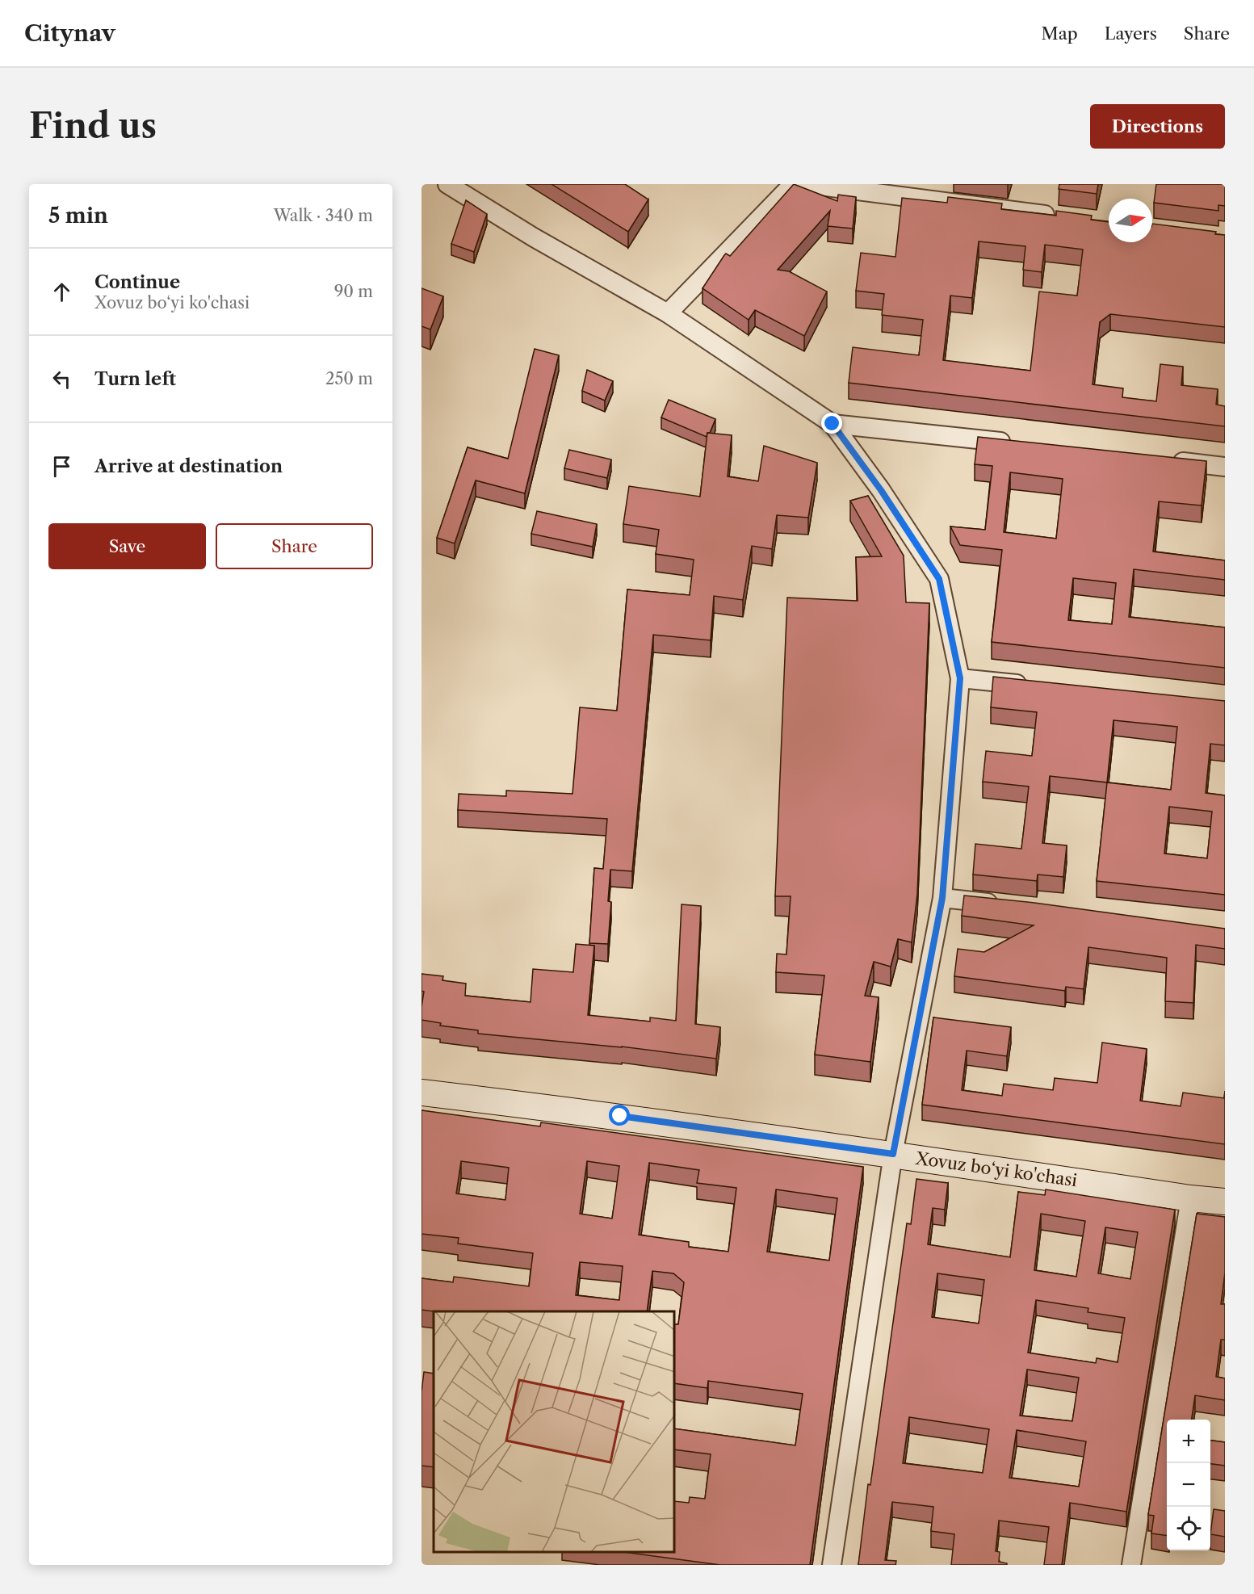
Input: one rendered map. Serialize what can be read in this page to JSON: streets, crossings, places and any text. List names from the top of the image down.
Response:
{
  "streets": {
    "main road": ["Xovuz bo‘yi ko'chasi"]
  },
  "north": "right",
  "page": {
    "header": "Citynav",
    "nav": ["Map", "Layers", "Share"],
    "buttons": [
      "Directions",
      ["Save", "Share"]
    ],
    "title": "Find us",
    "heading": ["5 min", "Walk · 340 m"],
    "list": [
      ["Continue", "Xovuz bo‘yi ko'chasi", "90 m"],
      ["Turn left", "250 m"],
      "Arrive at destination"
    ],
    "map_buttons": ["+", "−"]
  }
}
